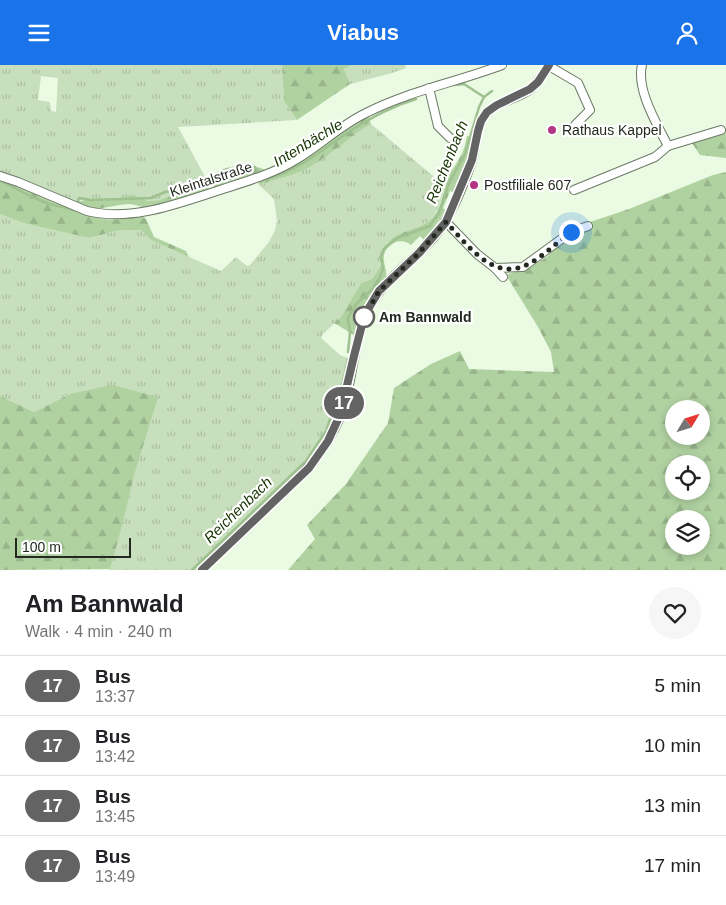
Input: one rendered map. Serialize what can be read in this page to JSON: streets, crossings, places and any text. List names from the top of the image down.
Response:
{
  "streets": {
    "street": ["Kleintalstraße"]
  },
  "water": ["Intenbächle", "Reichenbach"],
  "places": ["Rathaus Kappel", "Postfiliale 607", "Am Bannwald"],
  "lines": ["bus line 17"],
  "scale_bar": "100 m",
  "north": "top right",
  "page": {
    "header": "Viabus",
    "on_map": "17",
    "scale": "100 m",
    "heading": ["Am Bannwald", "Walk · 4 min · 240 m"],
    "list": [
      {
        "mark": "17",
        "name": "Bus",
        "note": "13:37",
        "value": "5 min"
      },
      {
        "mark": "17",
        "name": "Bus",
        "note": "13:42",
        "value": "10 min"
      },
      {
        "mark": "17",
        "name": "Bus",
        "note": "13:45",
        "value": "13 min"
      },
      {
        "mark": "17",
        "name": "Bus",
        "note": "13:49",
        "value": "17 min"
      }
    ]
  }
}
